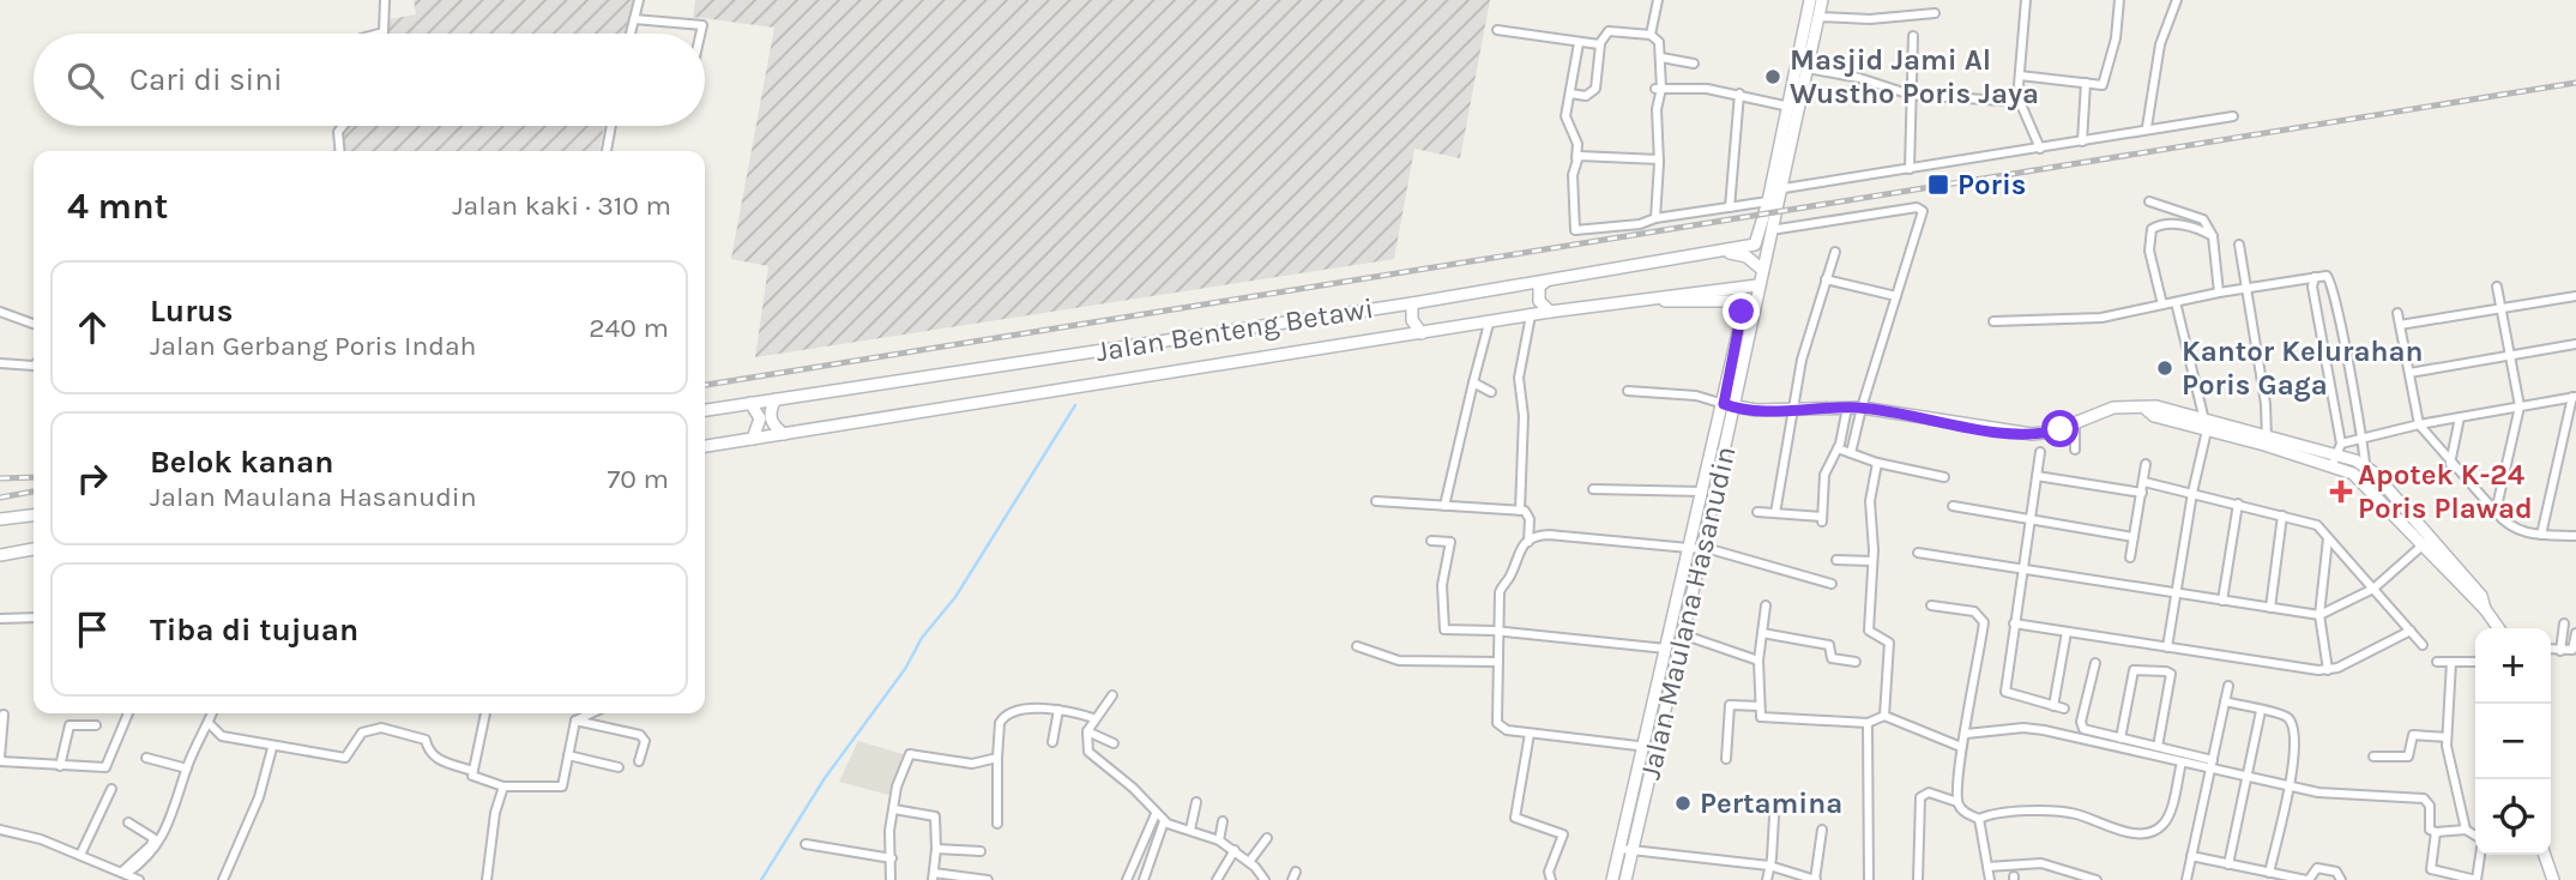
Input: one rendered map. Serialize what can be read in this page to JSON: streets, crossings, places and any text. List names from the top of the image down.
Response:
{
  "streets": {
    "street": ["Jalan Benteng Betawi", "Jalan Maulana Hasanudin"]
  },
  "crossings": [
    ["Jalan Benteng Betawi", "Jalan Maulana Hasanudin"]
  ],
  "places": {
    "other": ["Masjid Jami Al Wustho Poris Jaya", "Kantor Kelurahan Poris Gaga", "Pertamina"],
    "transit": ["Poris"],
    "health": ["Apotek K-24 Poris Plawad"]
  },
  "page": {
    "search": "Cari di sini",
    "heading": ["4 mnt", "Jalan kaki · 310 m"],
    "list": [
      ["Lurus", "Jalan Gerbang Poris Indah", "240 m"],
      ["Belok kanan", "Jalan Maulana Hasanudin", "70 m"],
      "Tiba di tujuan"
    ],
    "map_buttons": ["+", "−"]
  }
}
